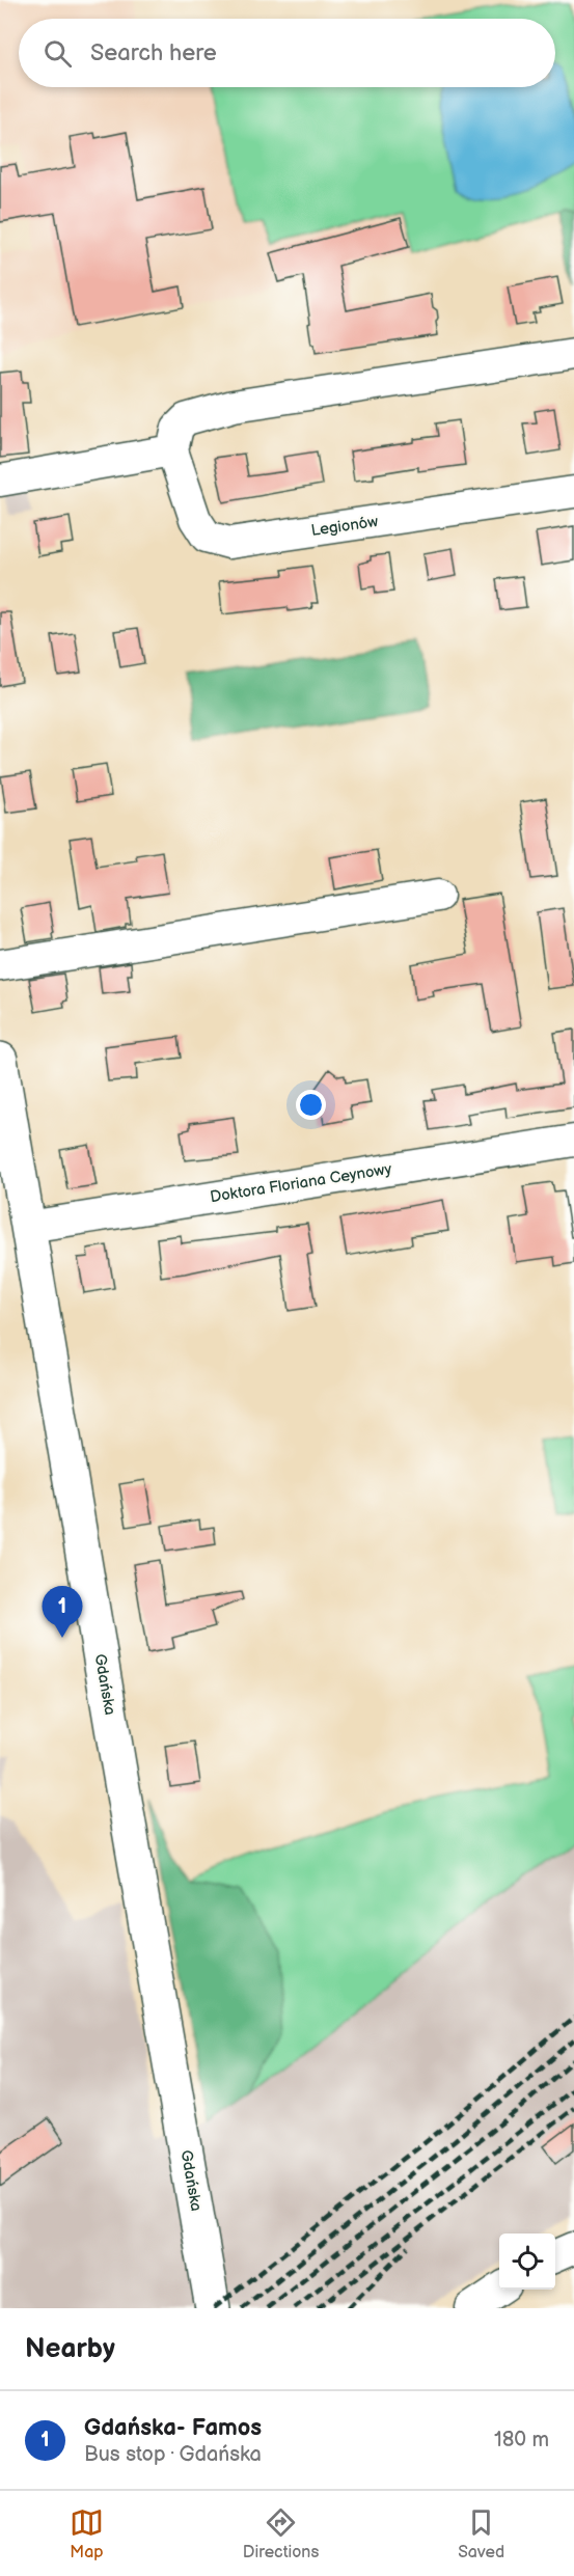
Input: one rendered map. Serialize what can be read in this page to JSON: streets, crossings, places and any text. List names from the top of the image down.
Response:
{
  "streets": {
    "main road": ["Gdańska"],
    "street": ["Legionów", "Doktora Floriana Ceynowy"]
  },
  "crossings": [
    ["Doktora Floriana Ceynowy", "Gdańska"]
  ],
  "page": {
    "search": "Search here",
    "pins": "1",
    "heading": "Nearby",
    "list": [
      {
        "mark": "1",
        "name": "Gdańska- Famos",
        "note": "Bus stop · Gdańska",
        "value": "180 m"
      }
    ],
    "nav": ["Map", "Directions", "Saved"]
  }
}
